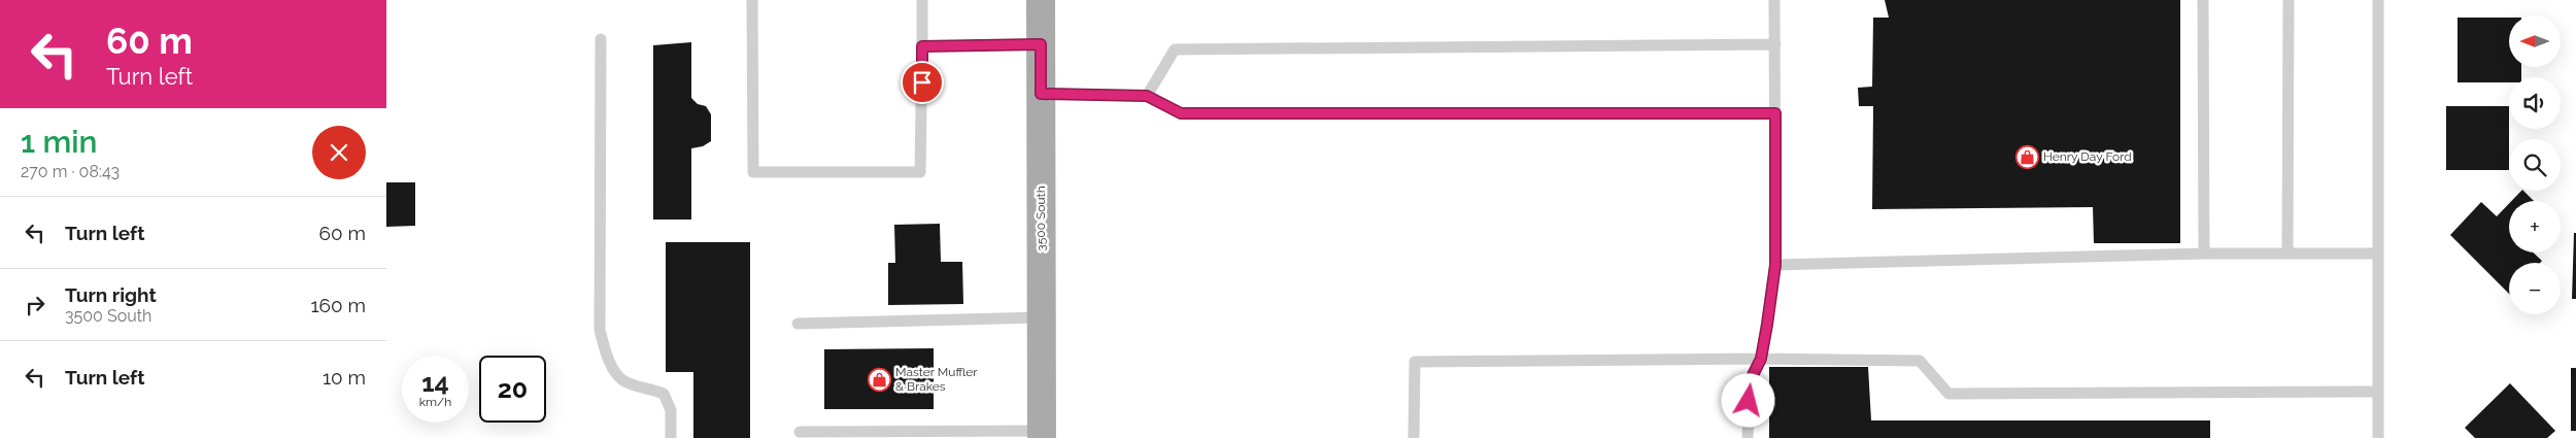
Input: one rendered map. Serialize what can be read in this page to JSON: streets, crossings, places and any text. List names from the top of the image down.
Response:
{
  "streets": {
    "main road": ["3500 South"]
  },
  "places": {
    "shop": ["Henry Day Ford", "Master Muffler & Brakes"]
  },
  "north": "left",
  "page": {
    "turn": ["60 m", "Turn left"],
    "map_buttons": ["+", "−"],
    "heading": ["1 min", "270 m · 08:43"],
    "list": [
      {
        "name": "Turn left",
        "value": "60 m"
      },
      {
        "name": "Turn right",
        "note": "3500 South",
        "value": "160 m"
      },
      {
        "name": "Turn left",
        "value": "10 m"
      }
    ],
    "speed": "14 km/h",
    "limit": "20"
  }
}
